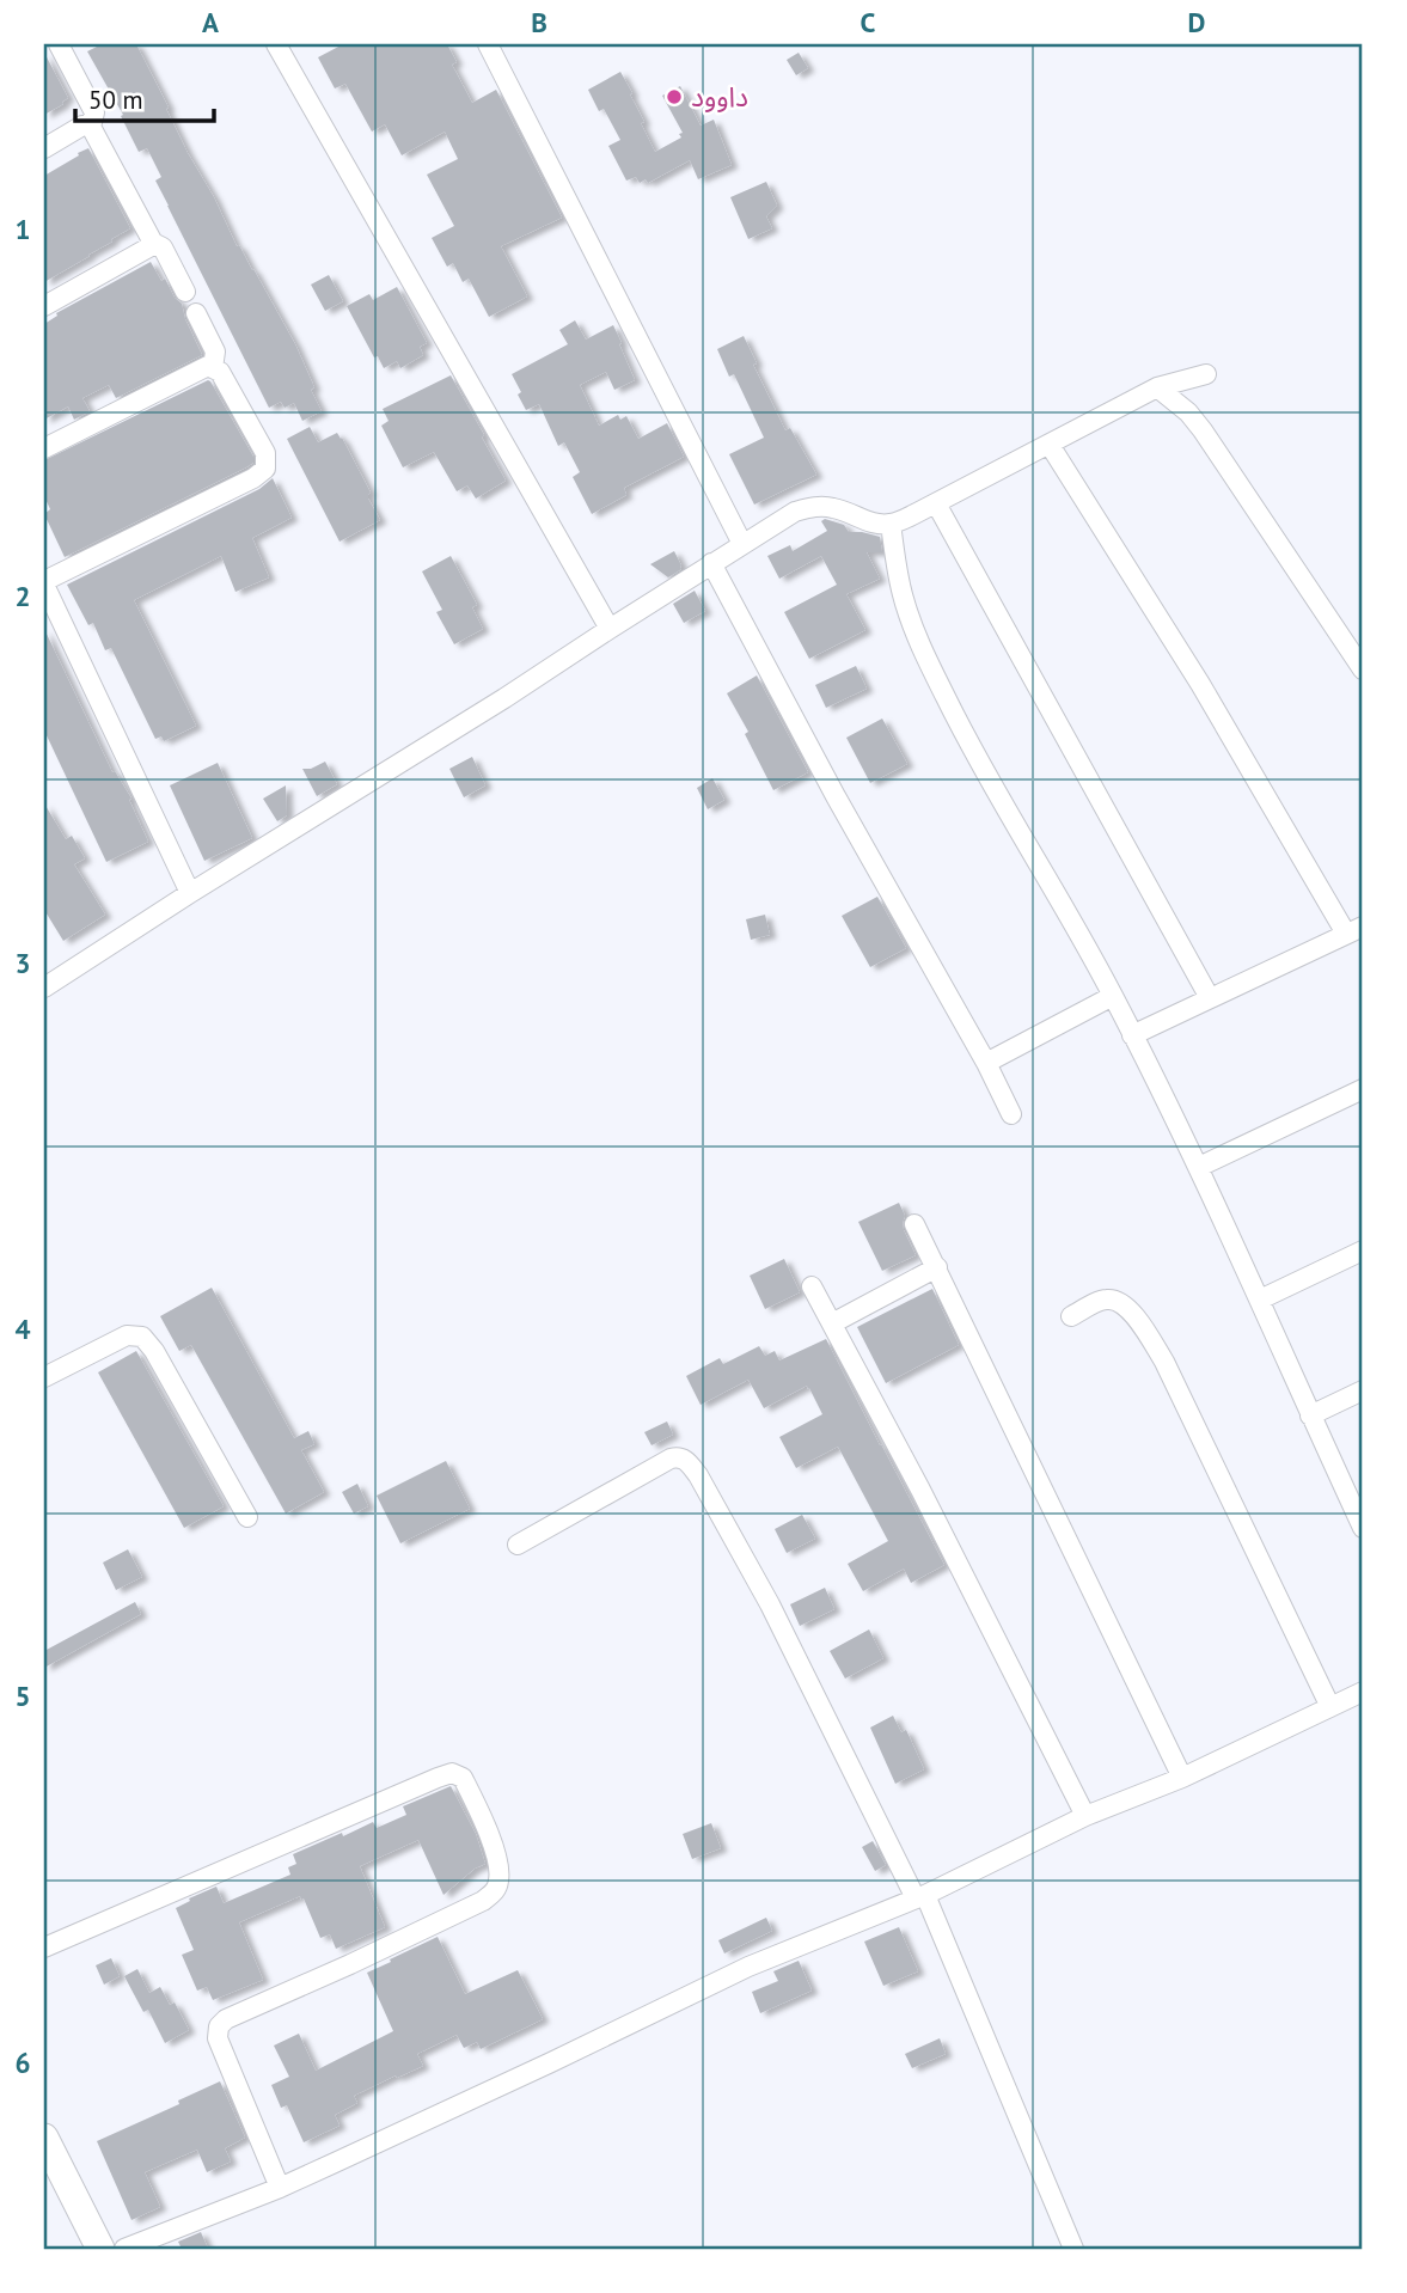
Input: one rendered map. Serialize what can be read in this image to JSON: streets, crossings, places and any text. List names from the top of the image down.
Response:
{
  "places": ["داوود"],
  "scale_bar": "50 m",
  "grid": {
    "columns": [
      "A",
      "B",
      "C",
      "D"
    ],
    "rows": [
      "1",
      "2",
      "3",
      "4",
      "5",
      "6"
    ]
  }
}
